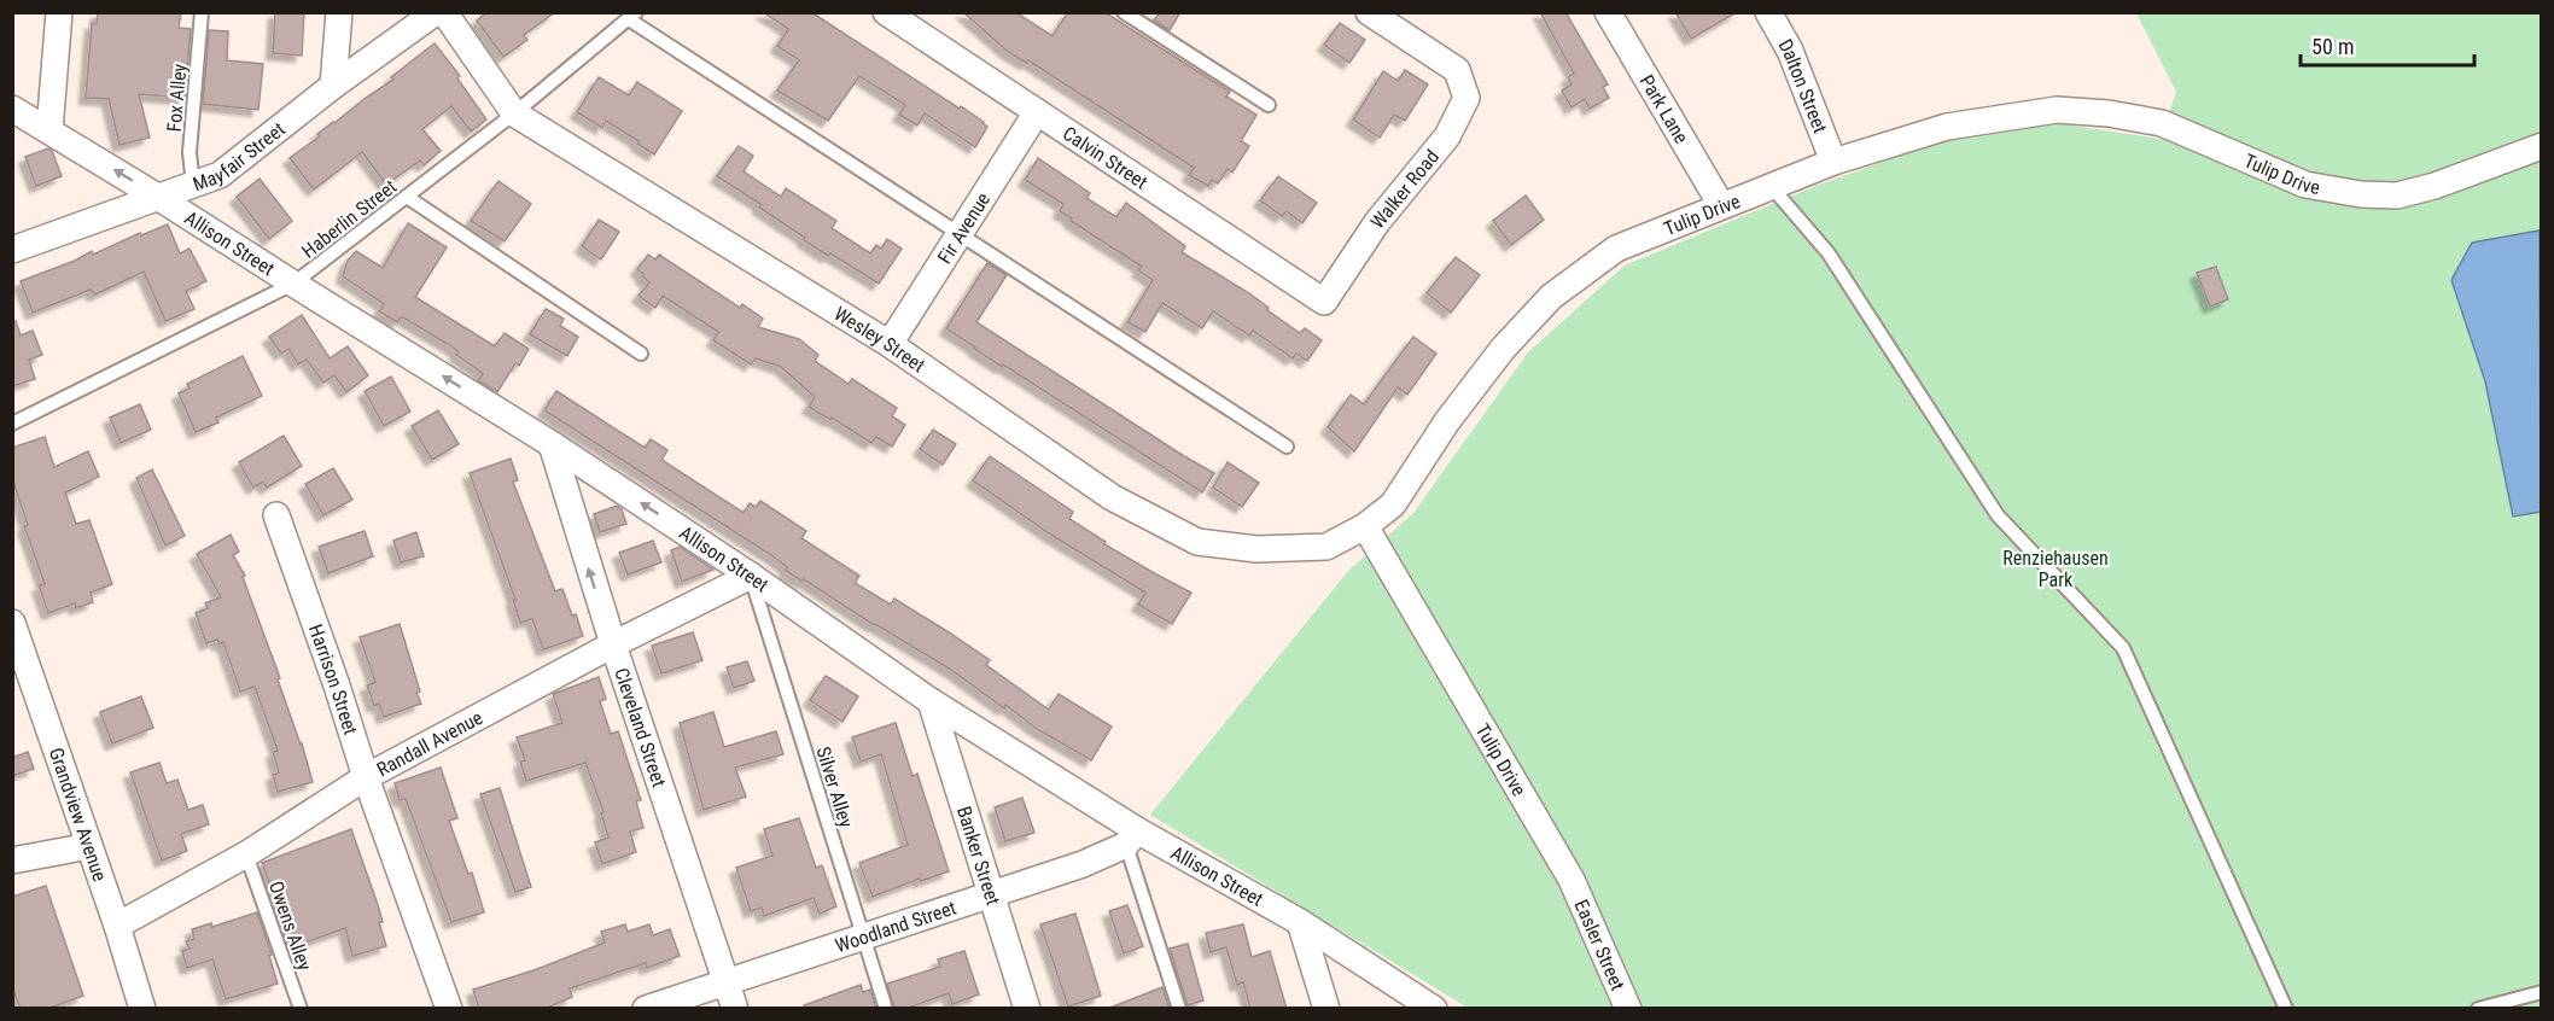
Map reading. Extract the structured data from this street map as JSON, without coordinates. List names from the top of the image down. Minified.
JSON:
{"streets":{"street":["Dalton Street","Park Lane","Mayfair Street","Calvin Street","Tulip Drive","Walker Road","Fir Avenue","Allison Street","Wesley Street","Harrison Street","Cleveland Street","Randall Avenue","Grandview Avenue","Banker Street","Woodland Street","Easler Street"],"lane":["Fox Alley","Haberlin Street","Silver Alley","Owens Alley"]},"crossings":[["Dalton Street","Tulip Drive"],["Fox Alley","Mayfair Street"],["Park Lane","Tulip Drive"],["Mayfair Street","Allison Street"],["Calvin Street","Walker Road"],["Calvin Street","Fir Avenue"],["Tulip Drive","Wesley Street"],["Tulip Drive","Easler Street"],["Haberlin Street","Allison Street"],["Haberlin Street","Wesley Street"],["Fir Avenue","Wesley Street"],["Allison Street","Cleveland Street"],["Allison Street","Randall Avenue"],["Allison Street","Silver Alley"],["Allison Street","Banker Street"],["Allison Street","Woodland Street"],["Harrison Street","Randall Avenue"],["Cleveland Street","Randall Avenue"],["Cleveland Street","Woodland Street"],["Randall Avenue","Silver Alley"],["Randall Avenue","Grandview Avenue"],["Randall Avenue","Owens Alley"],["Silver Alley","Woodland Street"],["Banker Street","Woodland Street"]],"one_way":["Allison Street","Cleveland Street"],"parks":["Renziehausen Park"],"scale_bar":"50 m"}
